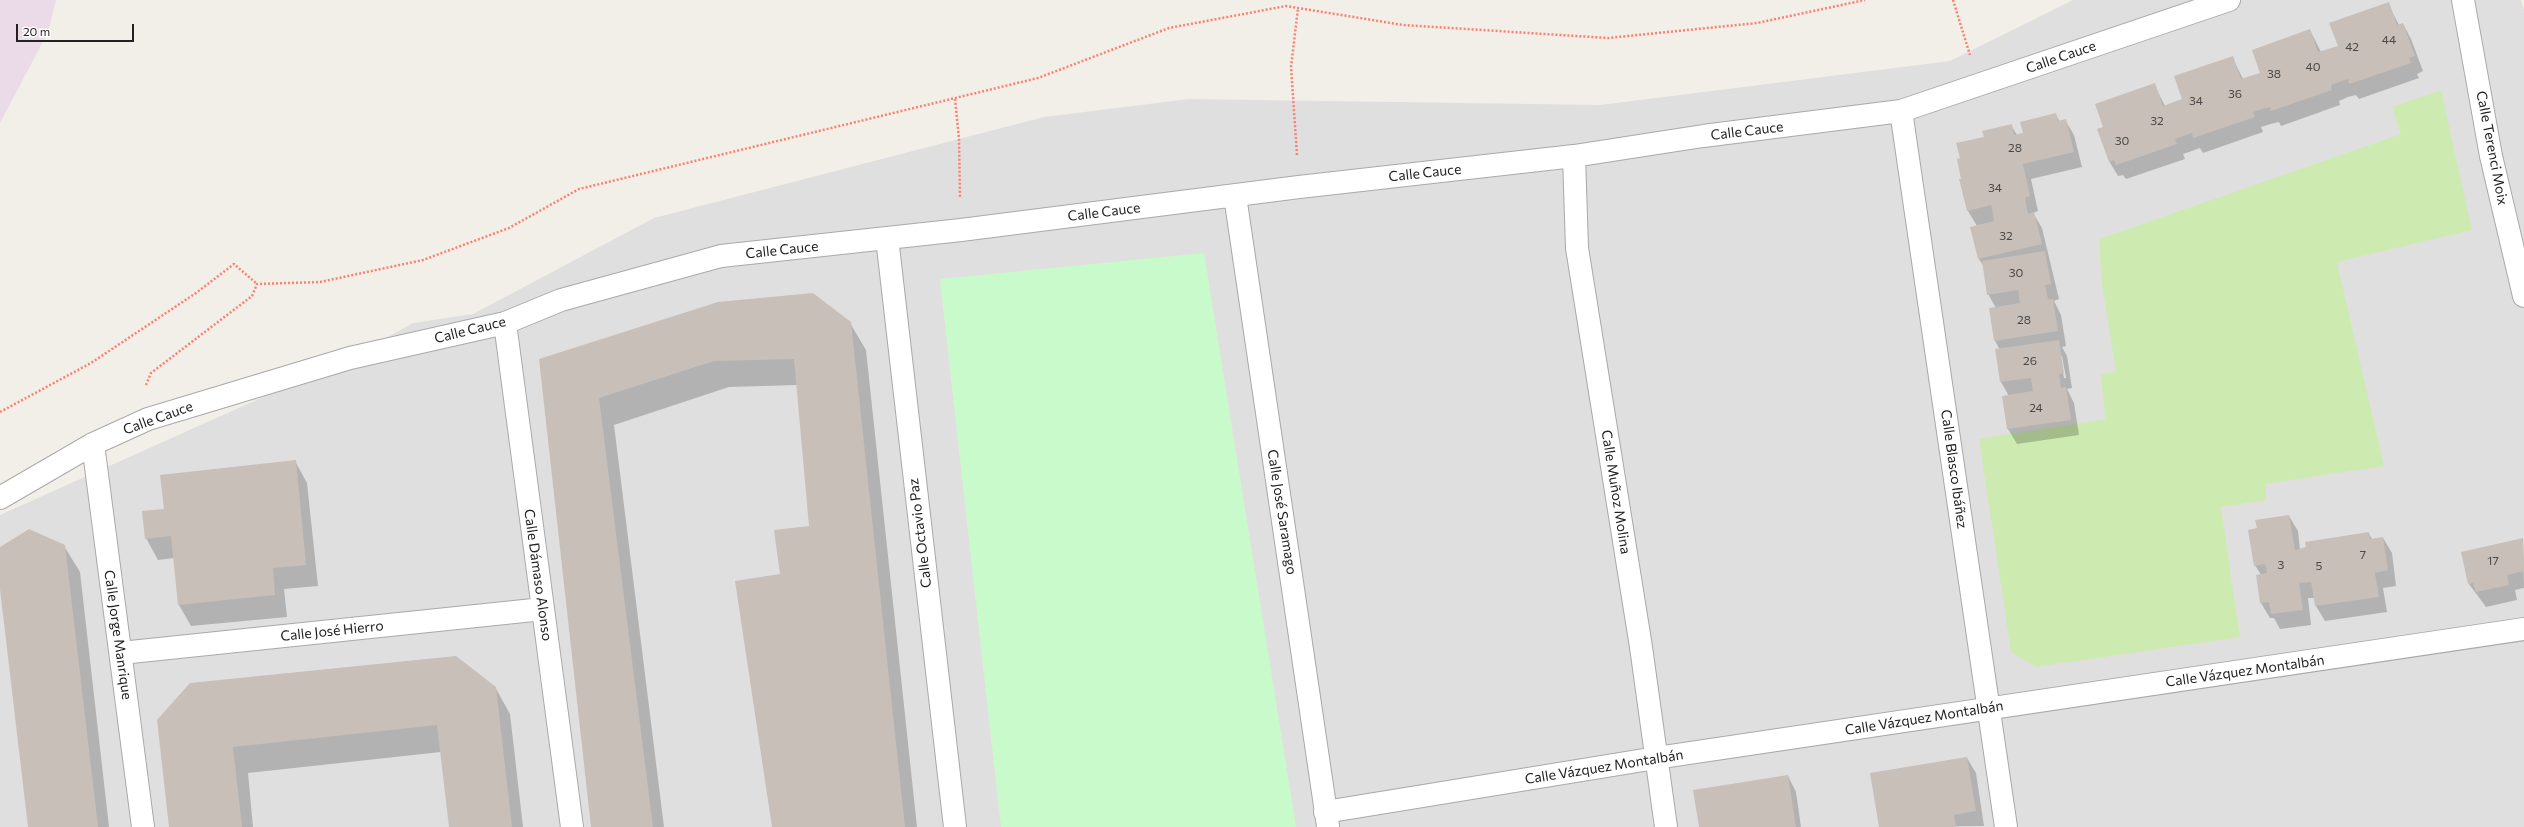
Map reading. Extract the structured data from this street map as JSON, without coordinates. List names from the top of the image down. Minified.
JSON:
{"streets":{"street":["Calle Cauce","Calle Terenci Moix","Calle Blasco Ibáñez","Calle Muñoz Molina","Calle José Saramago","Calle Octavio Paz","Calle Dámaso Alonso","Calle José Hierro","Calle Jorge Manrique","Calle Vázquez Montalbán"]},"crossings":[["Calle Cauce","Calle Blasco Ibáñez"],["Calle Cauce","Calle Muñoz Molina"],["Calle Cauce","Calle José Saramago"],["Calle Cauce","Calle Octavio Paz"],["Calle Cauce","Calle Dámaso Alonso"],["Calle Cauce","Calle Jorge Manrique"],["Calle Blasco Ibáñez","Calle Vázquez Montalbán"],["Calle Muñoz Molina","Calle Vázquez Montalbán"],["Calle José Saramago","Calle Vázquez Montalbán"],["Calle Dámaso Alonso","Calle José Hierro"],["Calle José Hierro","Calle Jorge Manrique"]],"house_numbers":["44","42","40","38","36","34","32","30","28","34","32","30","28","26","24","7","17","3","5"],"scale_bar":"20 m"}
